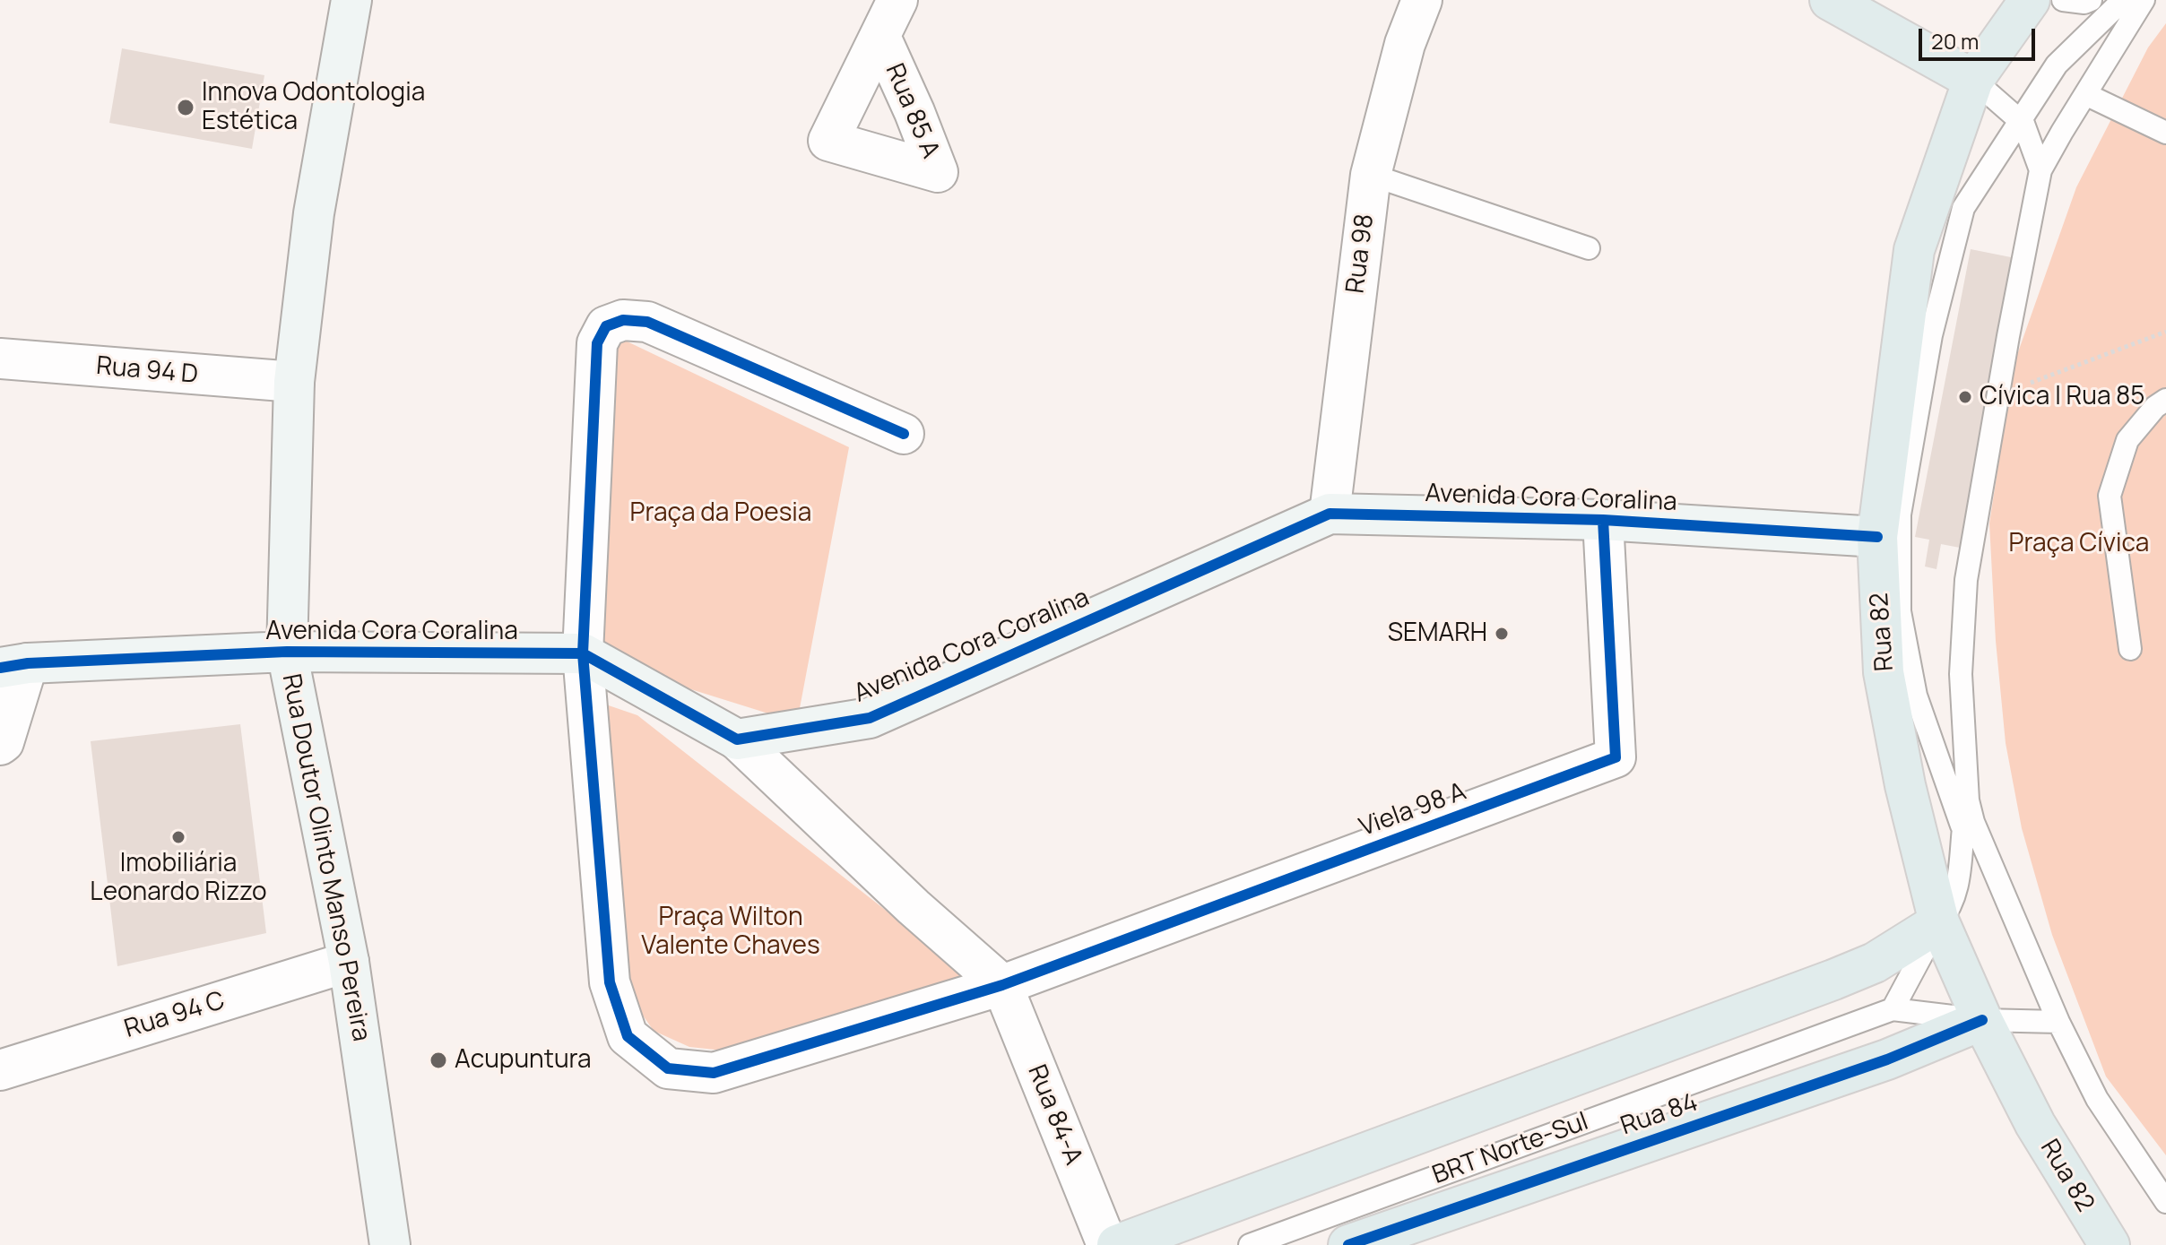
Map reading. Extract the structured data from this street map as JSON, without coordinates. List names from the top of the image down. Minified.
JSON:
{"streets":{"main road":["Rua 82","Rua 84"],"street":["Rua 85 A","Rua 98","Rua 94 D","Avenida Cora Coralina","Viela 98 A","Rua Doutor Olinto Manso Pereira","Rua 94 C","Rua 84-A"],"lane":["BRT Norte-Sul"]},"crossings":[["Rua 98","Avenida Cora Coralina"],["Rua 94 D","Rua Doutor Olinto Manso Pereira"],["Avenida Cora Coralina","Rua 82"],["Avenida Cora Coralina","Viela 98 A"],["Avenida Cora Coralina","Rua Doutor Olinto Manso Pereira"],["Rua 82","Rua 84"],["Viela 98 A","Rua 84-A"],["Rua Doutor Olinto Manso Pereira","Rua 94 C"]],"parks":["Praça da Poesia","Praça Cívica","Praça Wilton Valente Chaves"],"places":["Innova Odontologia Estética","Cívica | Rua 85","SEMARH","Imobiliária Leonardo Rizzo","Acupuntura"],"scale_bar":"20 m"}
